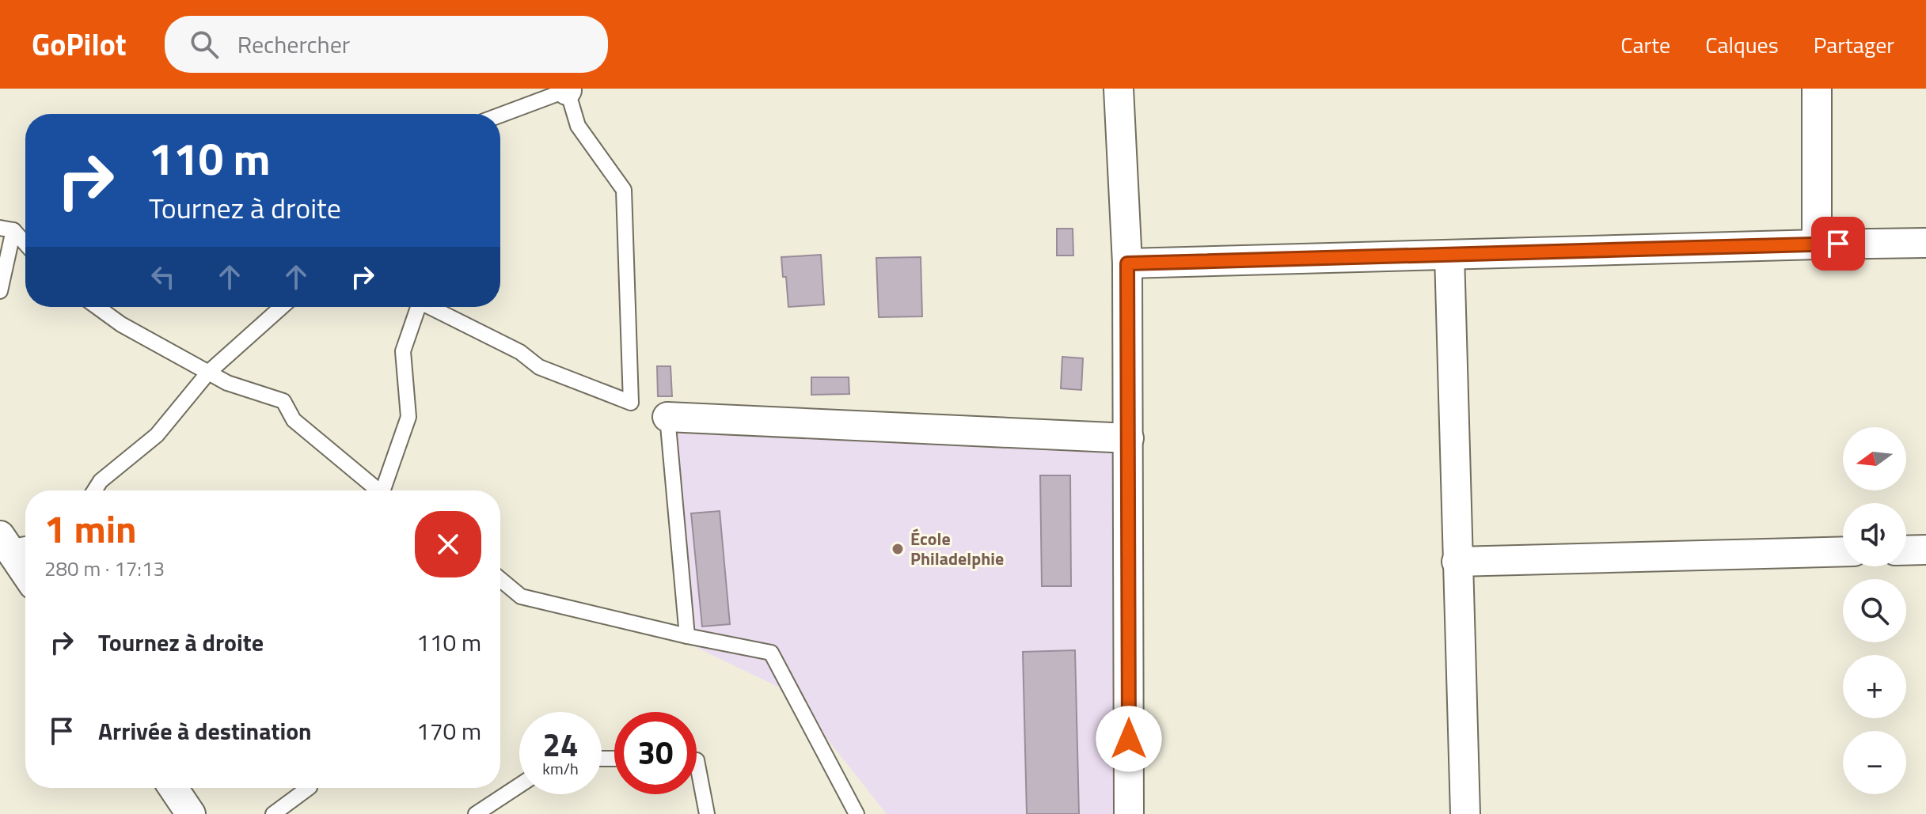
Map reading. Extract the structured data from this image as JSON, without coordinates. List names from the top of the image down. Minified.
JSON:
{"places":["École Philadelphie"],"north":"left","page":{"header":"GoPilot","search":"Rechercher","nav":["Carte","Calques","Partager"],"turn":["110 m","Tournez à droite"],"map_buttons":["+","−"],"heading":["1 min","280 m · 17:13"],"list":[{"name":"Tournez à droite","value":"110 m"},{"name":"Arrivée à destination","value":"170 m"}],"speed":"24 km/h","limit":"30"}}
